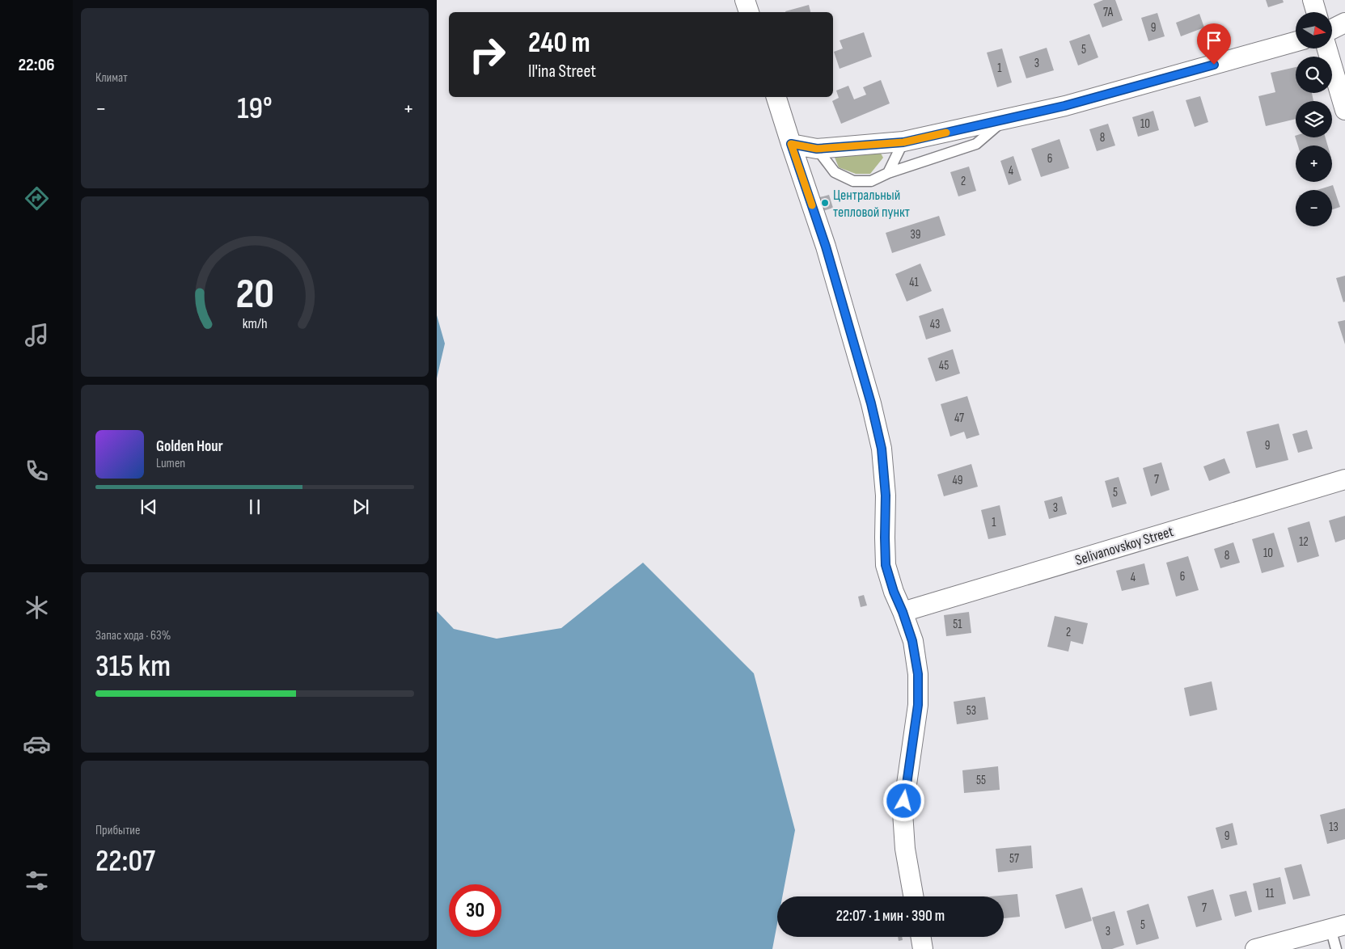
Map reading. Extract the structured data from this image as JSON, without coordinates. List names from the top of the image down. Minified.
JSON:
{"streets":{"street":["Selivanovskoy Street"]},"places":["Центральный тепловой пункт"],"house_numbers":["7А","9","5","3","1","10","8","6","4","2","39","41","43","45","47","9","7","49","5","3","1","12","10","8","6","4","51","2","53","55","13","9","57","11","7","5","3"],"north":"right","page":{"tabs":"22:06","tile":["Климат",["Запас хода · 63%","315 km"],["Прибытие","22:07"]],"map_buttons":["+","−"],"turn":["240 m","Il'ina Street"],"heat":["−","19°","+"],"song":["Golden Hour","Lumen"],"limit":"30","trip":"22:07 · 1 мин · 390 m","gauge":["20","km/h"]}}
